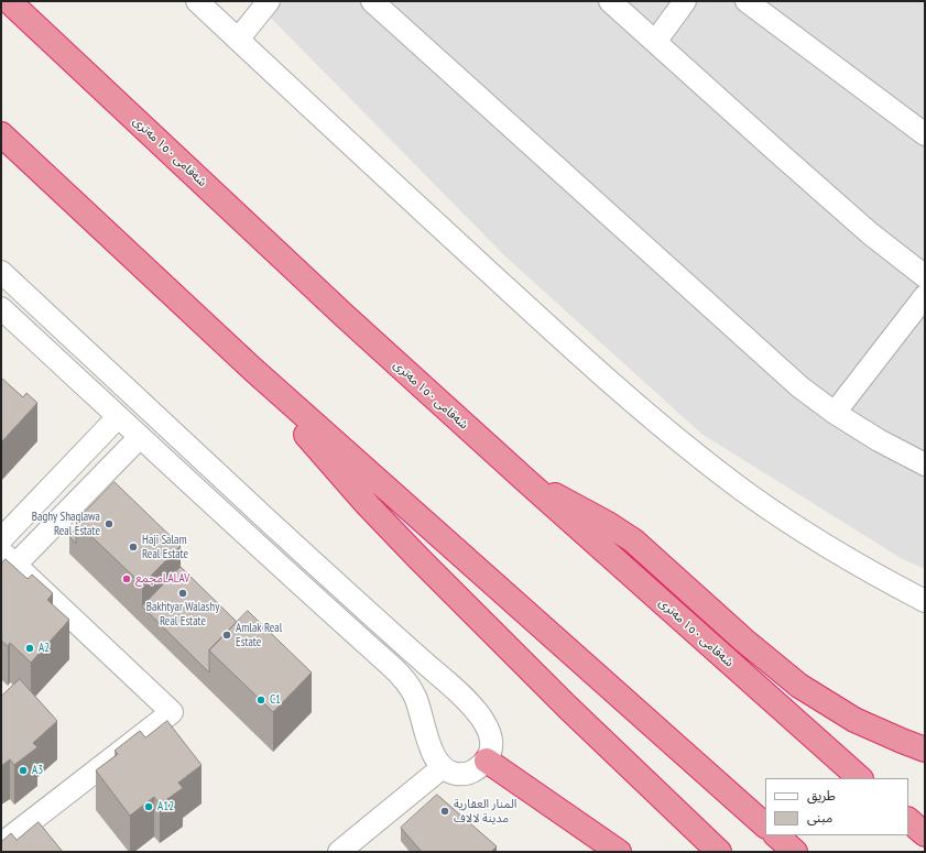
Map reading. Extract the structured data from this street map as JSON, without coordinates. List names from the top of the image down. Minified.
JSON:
{"streets":{"highway":["شەقامی ١٥٠ مەتری"]},"places":["Baghy Shaqlawa Real Estate","Haji Salam Real Estate","مجمعLALAV","Bakhtyar Walashy Real Estate","Amlak Real Estate","A2","C1","A3","A12","المنار العقارية مدينة لالاف"],"legend":["طريق","مبنى"]}
